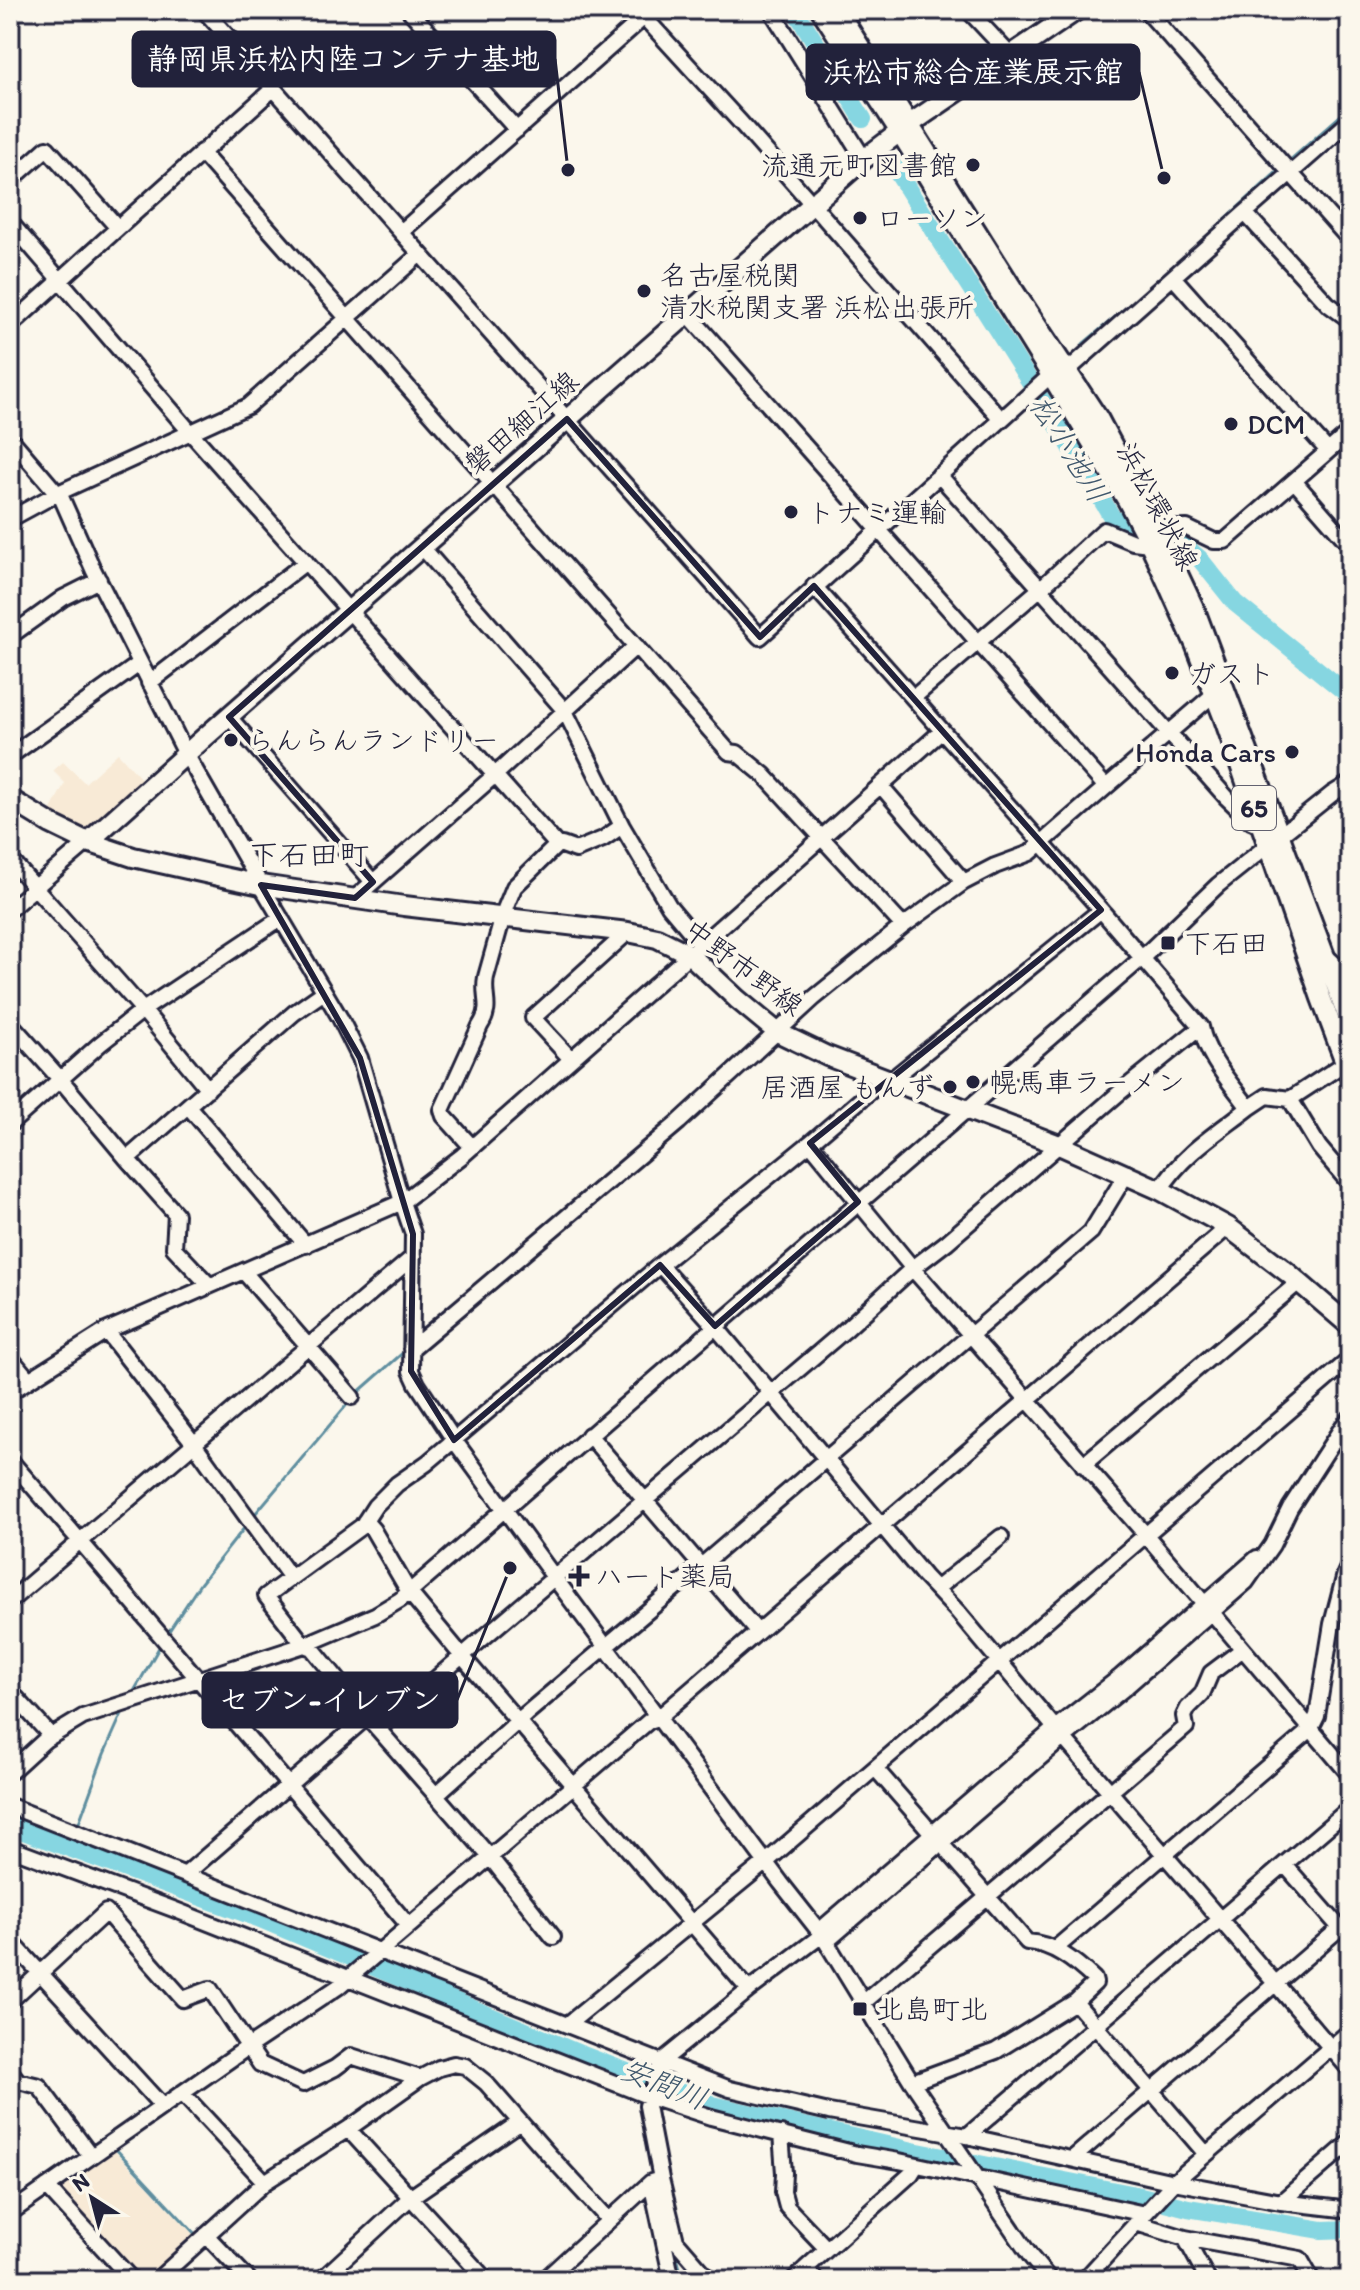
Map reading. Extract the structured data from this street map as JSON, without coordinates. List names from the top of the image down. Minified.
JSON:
{"streets":{"main road":["磐田細江線","浜松環状線","65","中野市野線"]},"crossings":[["磐田細江線","浜松環状線"],["磐田細江線","中野市野線"]],"districts":["下石田町"],"water":["松小池川","安間川"],"places":{"other":["流通元町図書館","静岡県浜松内陸コンテナ基地","浜松市総合産業展示館","ローソン","名古屋税関 清水税関支署 浜松出張所","DCM","トナミ運輸","ガスト","らんらんランドリー","Honda Cars","幌馬車ラーメン","居酒屋 もんず","セブン-イレブン"],"transit":["下石田","北島町北"],"health":["ハート薬局"]},"north":"top left"}
